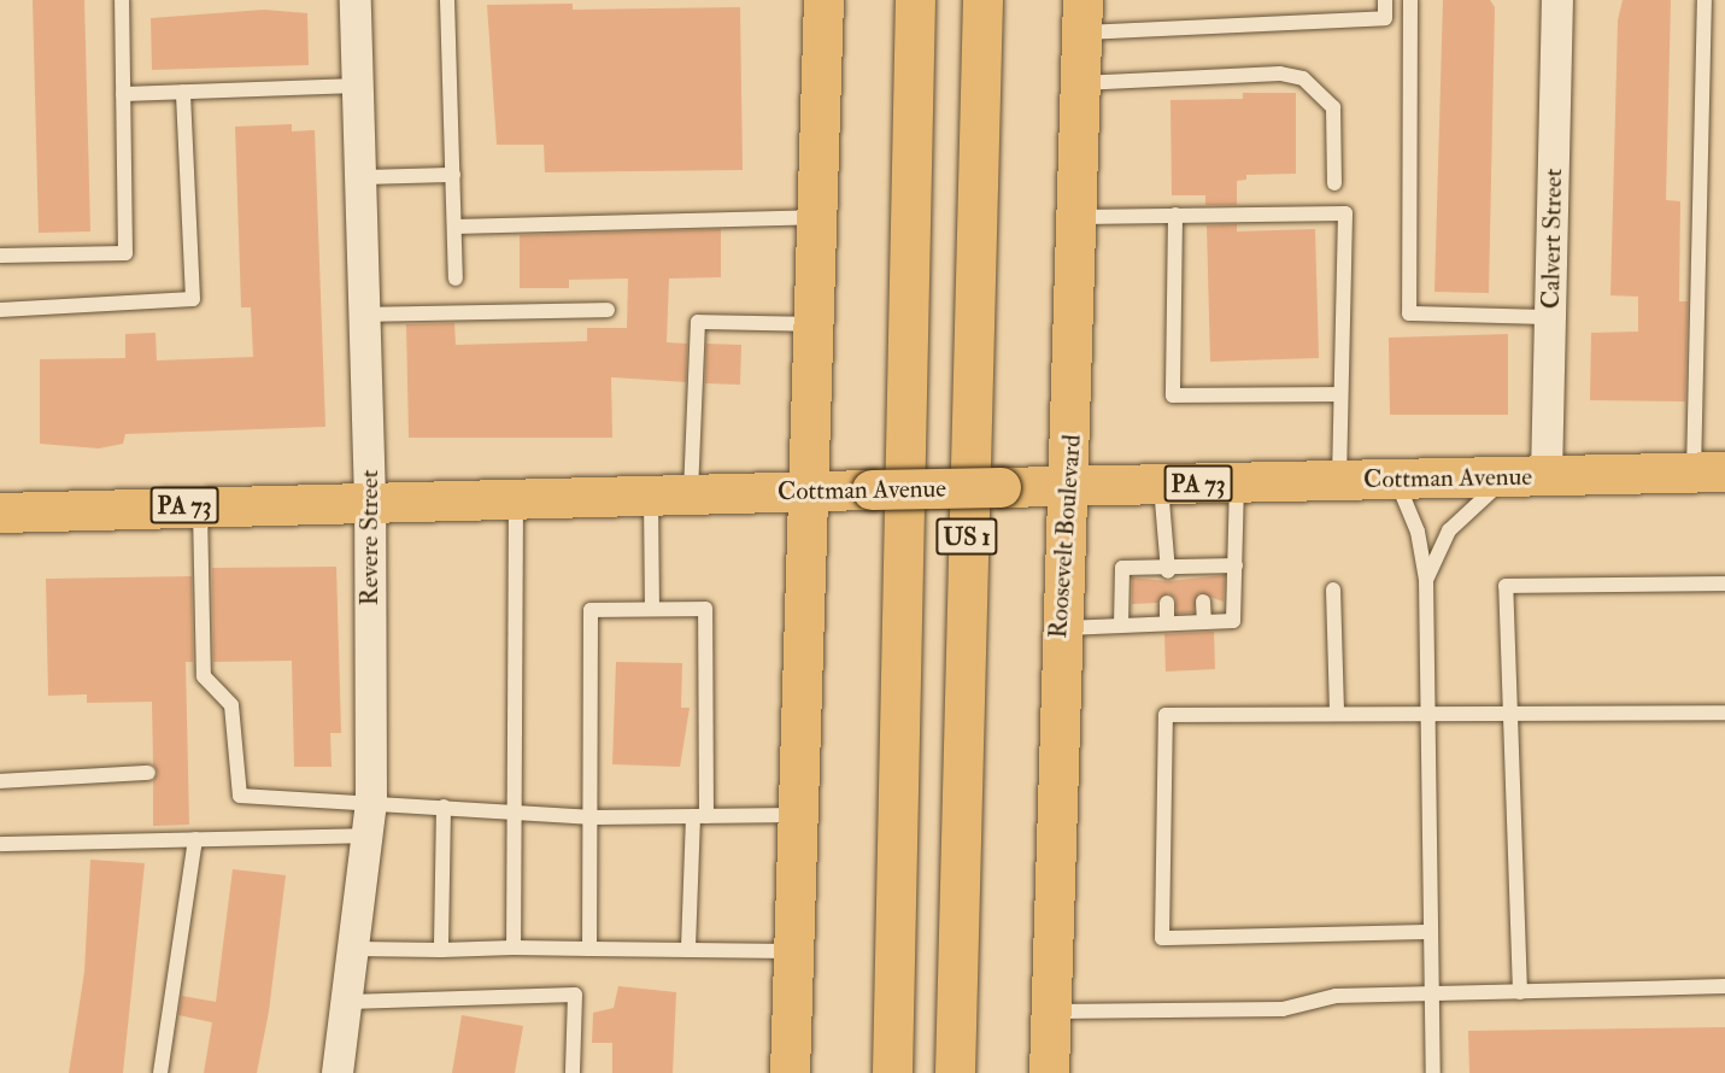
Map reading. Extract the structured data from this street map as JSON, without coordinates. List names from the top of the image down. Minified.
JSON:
{"streets":{"main road":["Cottman Avenue","PA 73","US 1","Roosevelt Boulevard"],"street":["Calvert Street","Revere Street"]},"crossings":[["Calvert Street","Cottman Avenue"],["Cottman Avenue","Roosevelt Boulevard"],["Cottman Avenue","Revere Street"]]}
